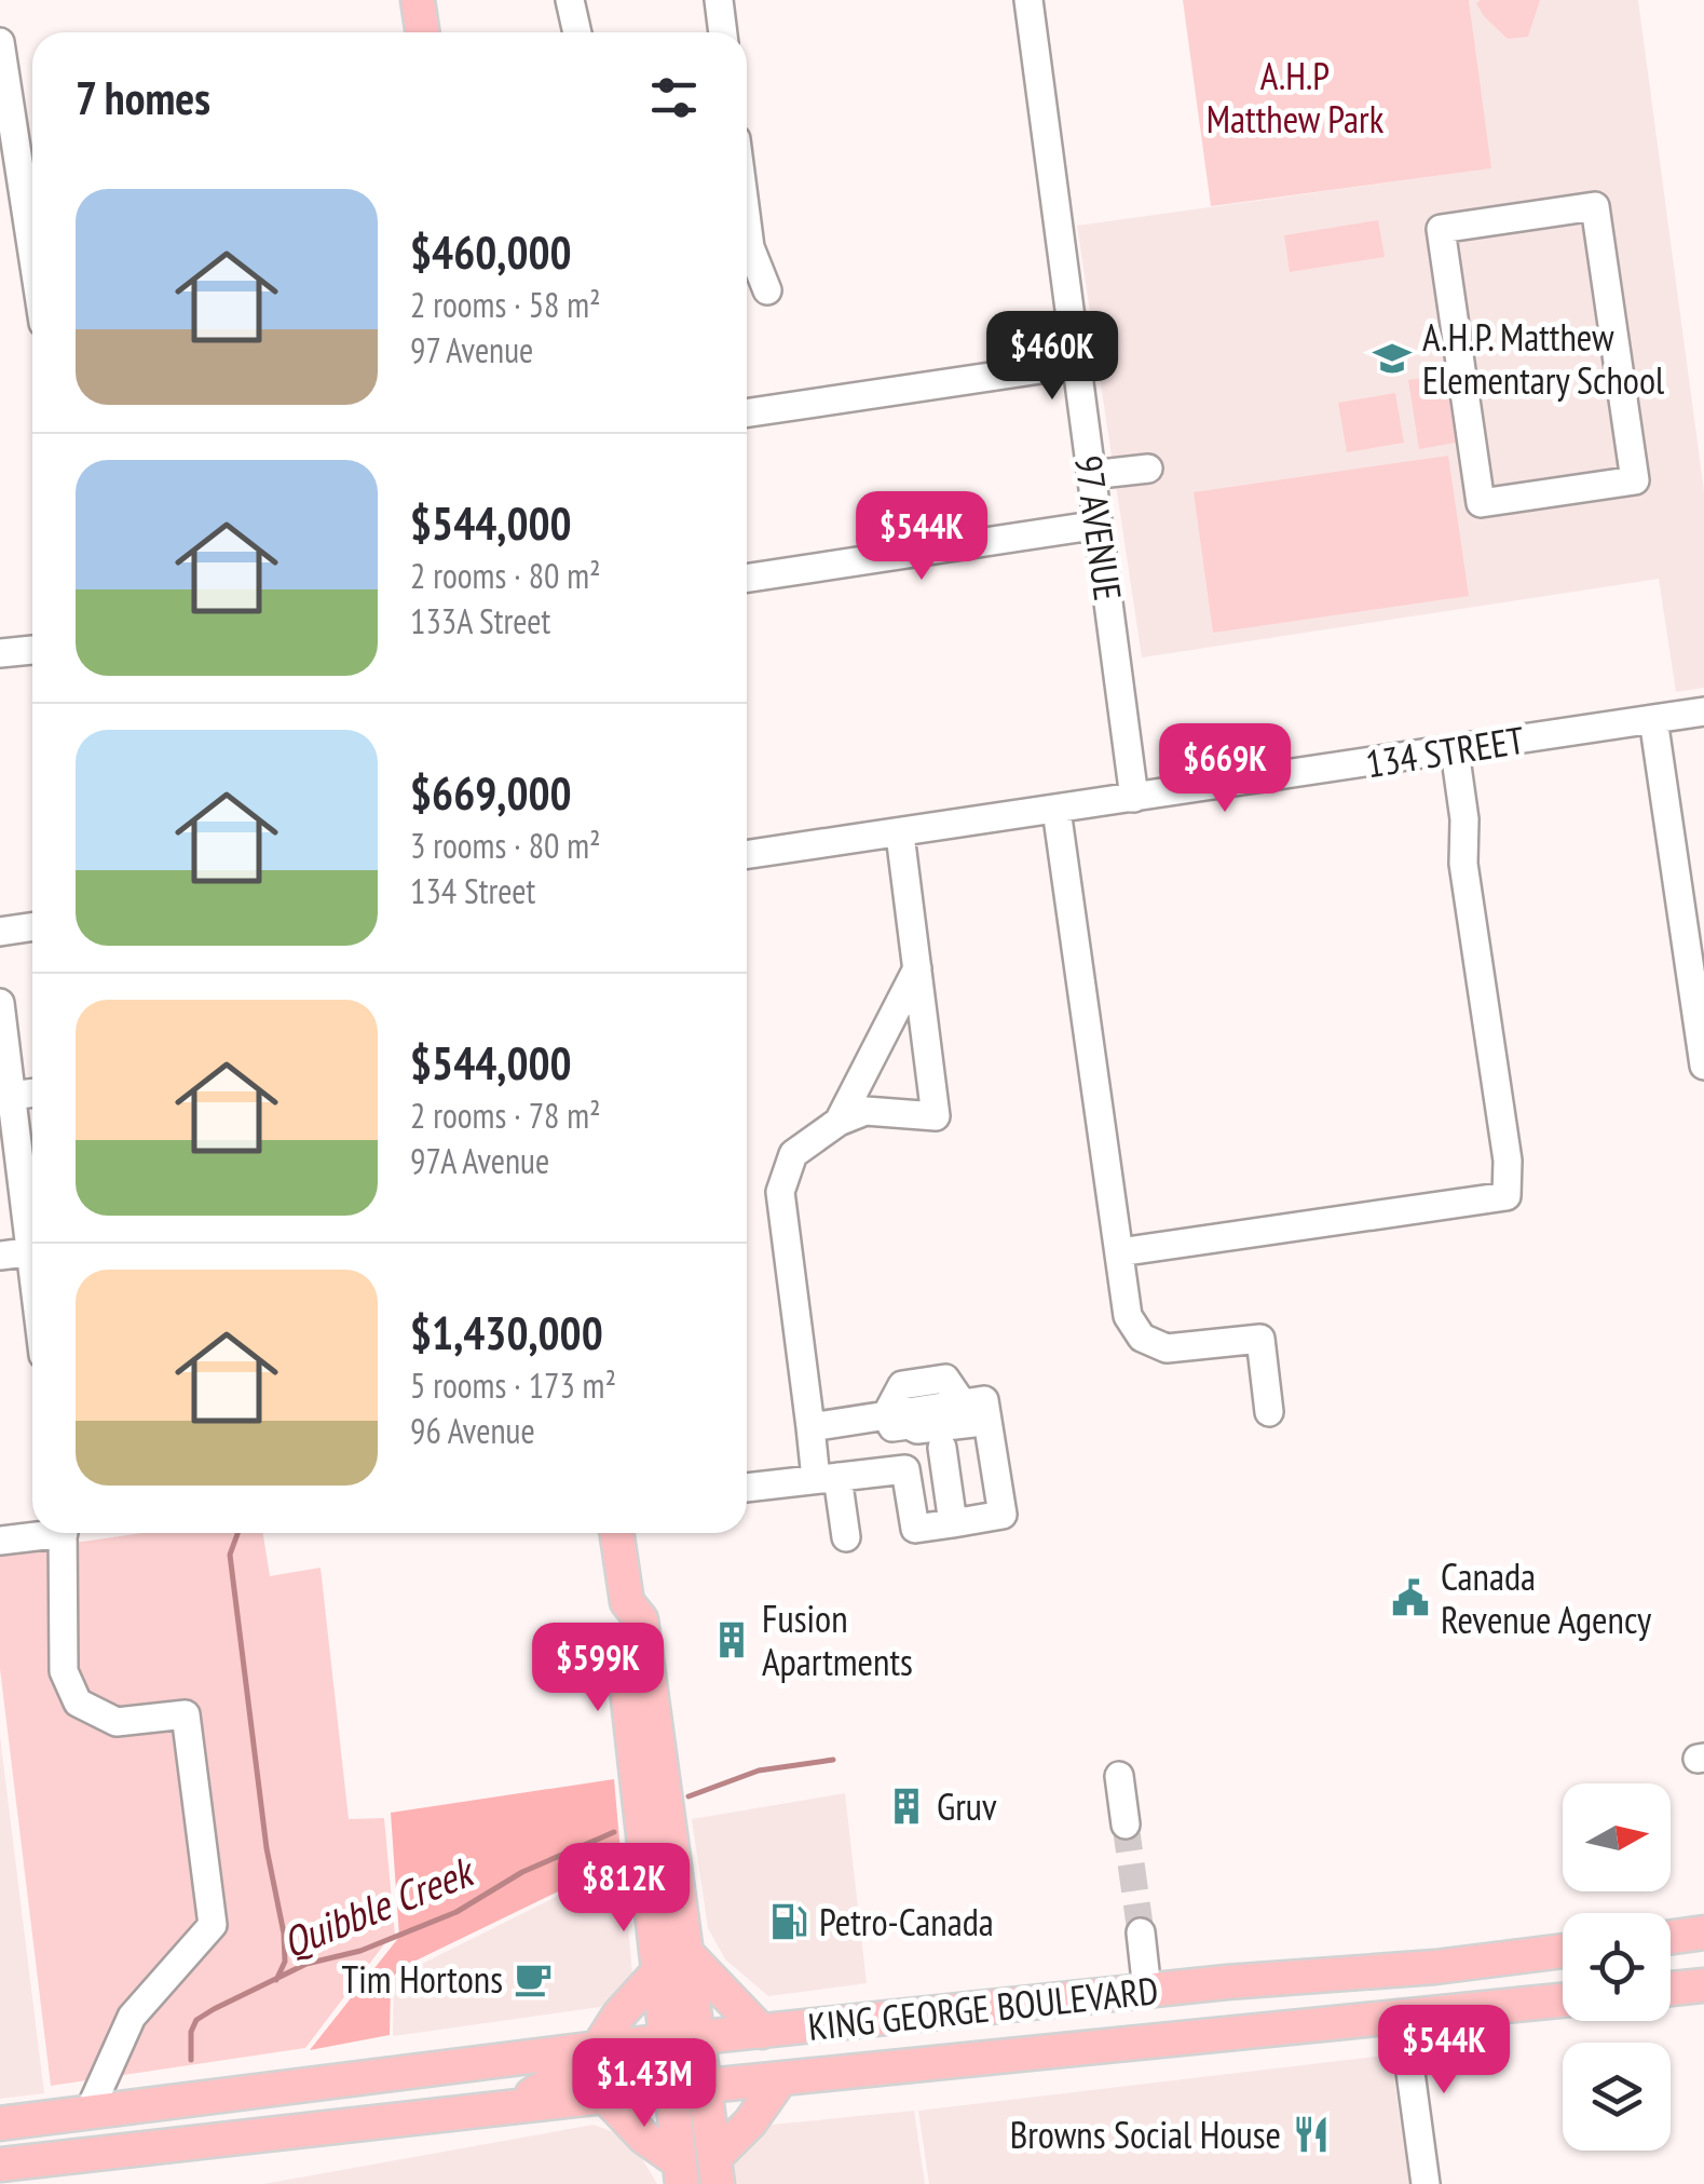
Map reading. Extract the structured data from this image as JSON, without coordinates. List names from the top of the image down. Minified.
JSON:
{"streets":{"main road":["KING GEORGE BOULEVARD"],"street":["97 AVENUE","134 STREET"]},"crossings":[["97 AVENUE","134 STREET"]],"water":["Quibble Creek"],"parks":["A.H.P Matthew Park"],"places":{"school or university":["A.H.P. Matthew Elementary School"],"public building":["Canada Revenue Agency"],"building":["Fusion Apartments","Gruv"],"fuel station":["Petro-Canada"],"cafe":["Tim Hortons"],"restaurant":["Browns Social House"]},"north":"right","page":{"heading":"7 homes","list":[{"name":"$460,000","note":"2 rooms · 58 m² · 97 Avenue"},{"name":"$544,000","note":"2 rooms · 80 m² · 133A Street"},{"name":"$669,000","note":"3 rooms · 80 m² · 134 Street"},{"name":"$544,000","note":"2 rooms · 78 m² · 97A Avenue"},{"name":"$1,430,000","note":"5 rooms · 173 m² · 96 Avenue"}],"price":["$460K","$544K","$669K","$599K","$812K","$544K","$1.43M"]}}
